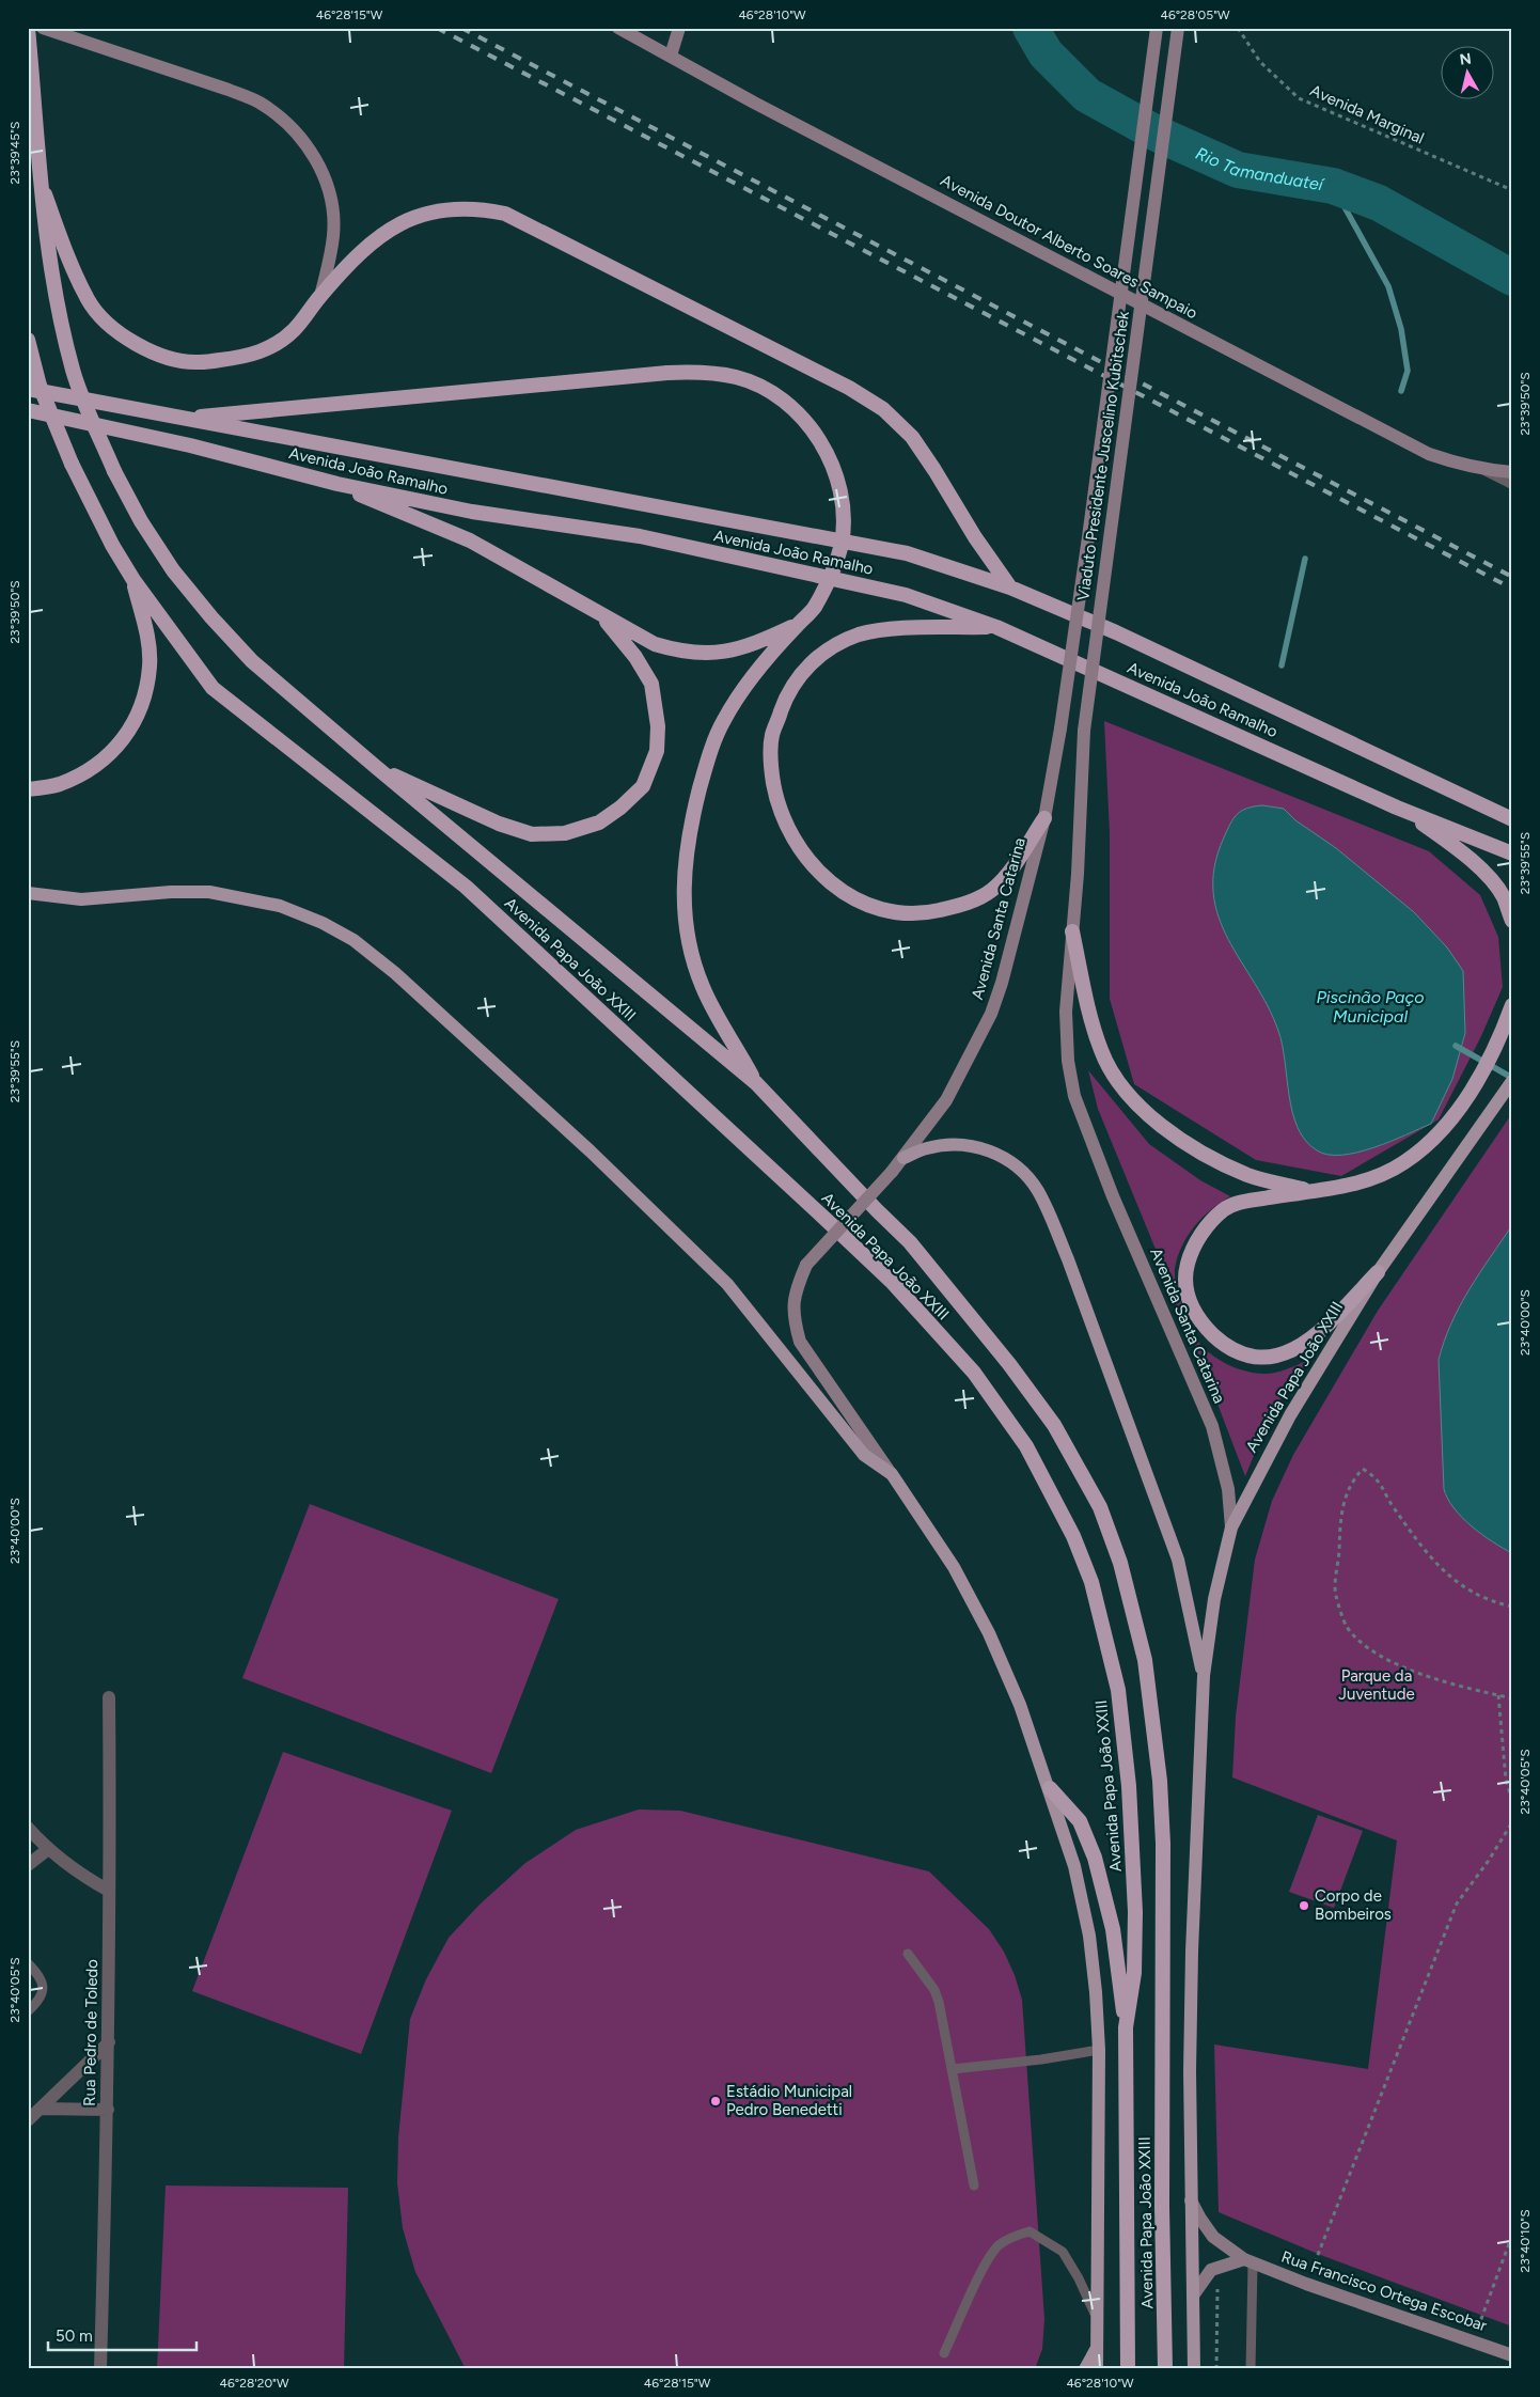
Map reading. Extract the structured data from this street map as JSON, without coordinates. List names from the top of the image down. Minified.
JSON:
{"streets":{"highway":["Avenida João Ramalho","Avenida Papa João XXIII"],"main road":["Avenida Doutor Alberto Soares Sampaio","Viaduto Presidente Juscelino Kubitschek","Avenida Santa Catarina","Rua Francisco Ortega Escobar"],"street":["Rua Pedro de Toledo"],"path":["Avenida Marginal"]},"crossings":[["Viaduto Presidente Juscelino Kubitschek","Avenida Santa Catarina"],["Avenida João Ramalho","Avenida Papa João XXIII"],["Avenida Santa Catarina","Avenida Papa João XXIII"],["Avenida Papa João XXIII","Rua Francisco Ortega Escobar"]],"water":["Rio Tamanduateí","Piscinão Paço Municipal"],"parks":["Parque da Juventude"],"places":["Corpo de Bombeiros","Estádio Municipal Pedro Benedetti"],"scale_bar":"50 m","north":"top","coordinates":["46°28'15\"W","46°28'10\"W","46°28'05\"W","23°39'45\"S","23°39'50\"S","23°39'55\"S","23°40'00\"S","23°40'05\"S","23°40'10\"S","46°28'20\"W"]}
